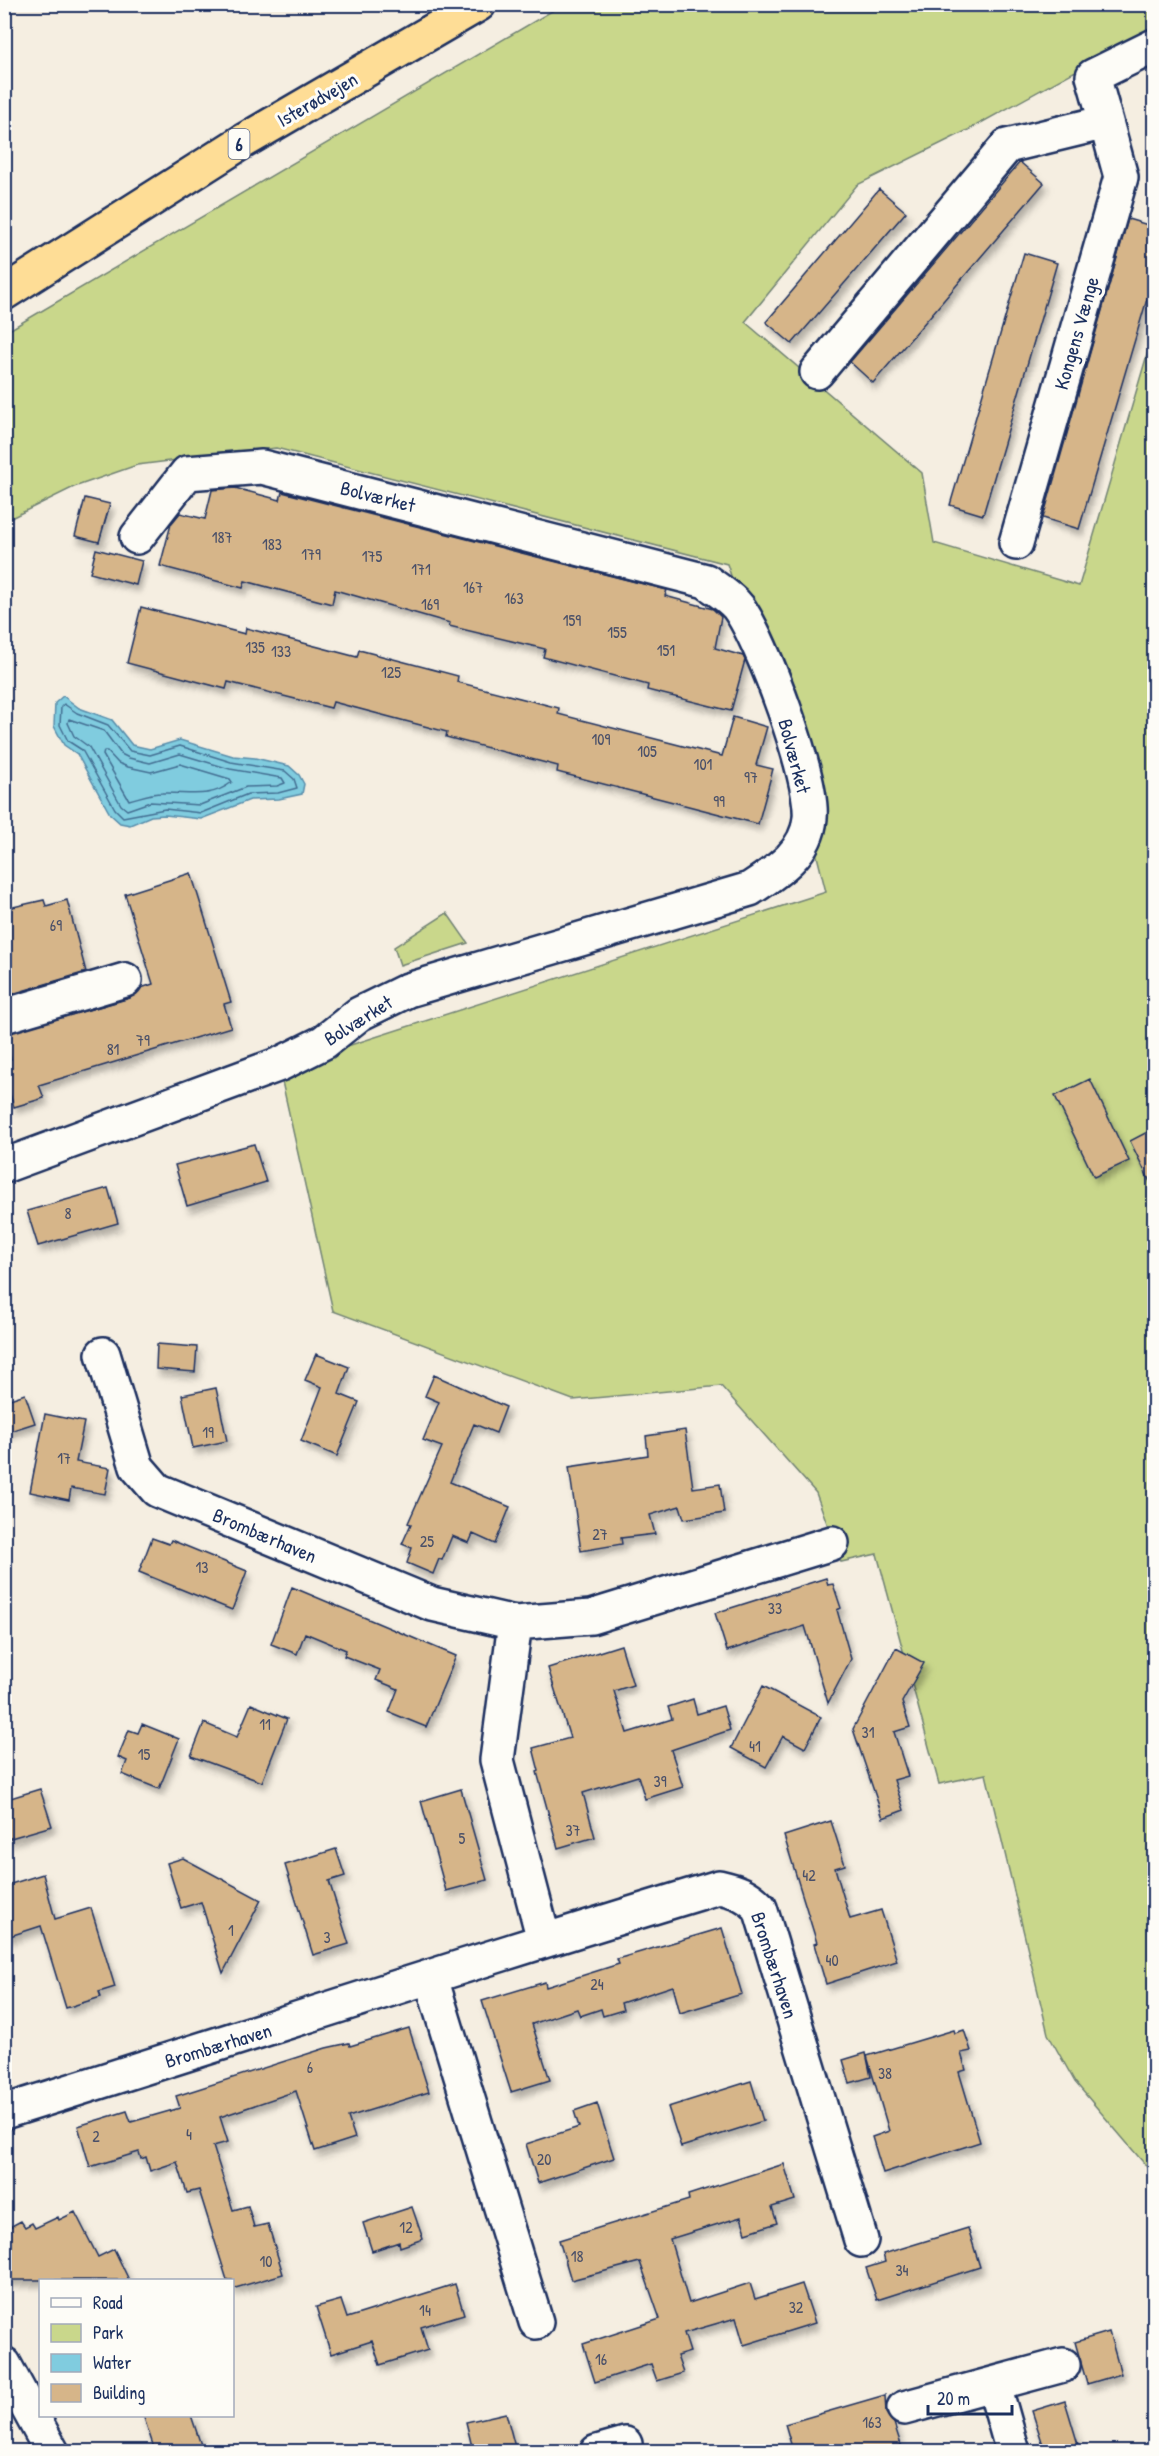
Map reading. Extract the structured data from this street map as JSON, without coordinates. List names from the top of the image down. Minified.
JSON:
{"streets":{"highway":["Isterødvejen","6"],"street":["Kongens Vænge","Bolværket","Brombærhaven"]},"house_numbers":["187","183","179","175","171","167","163","169","159","155","135","151","133","125","109","105","101","97","99","69","79","81","8","19","17","27","25","13","33","11","31","41","15","39","37","5","42","1","3","40","24","6","38","4","2","20","12","18","10","34","32","14","16","163"],"legend":["Road","Park","Water","Building"],"scale_bar":"20 m"}
